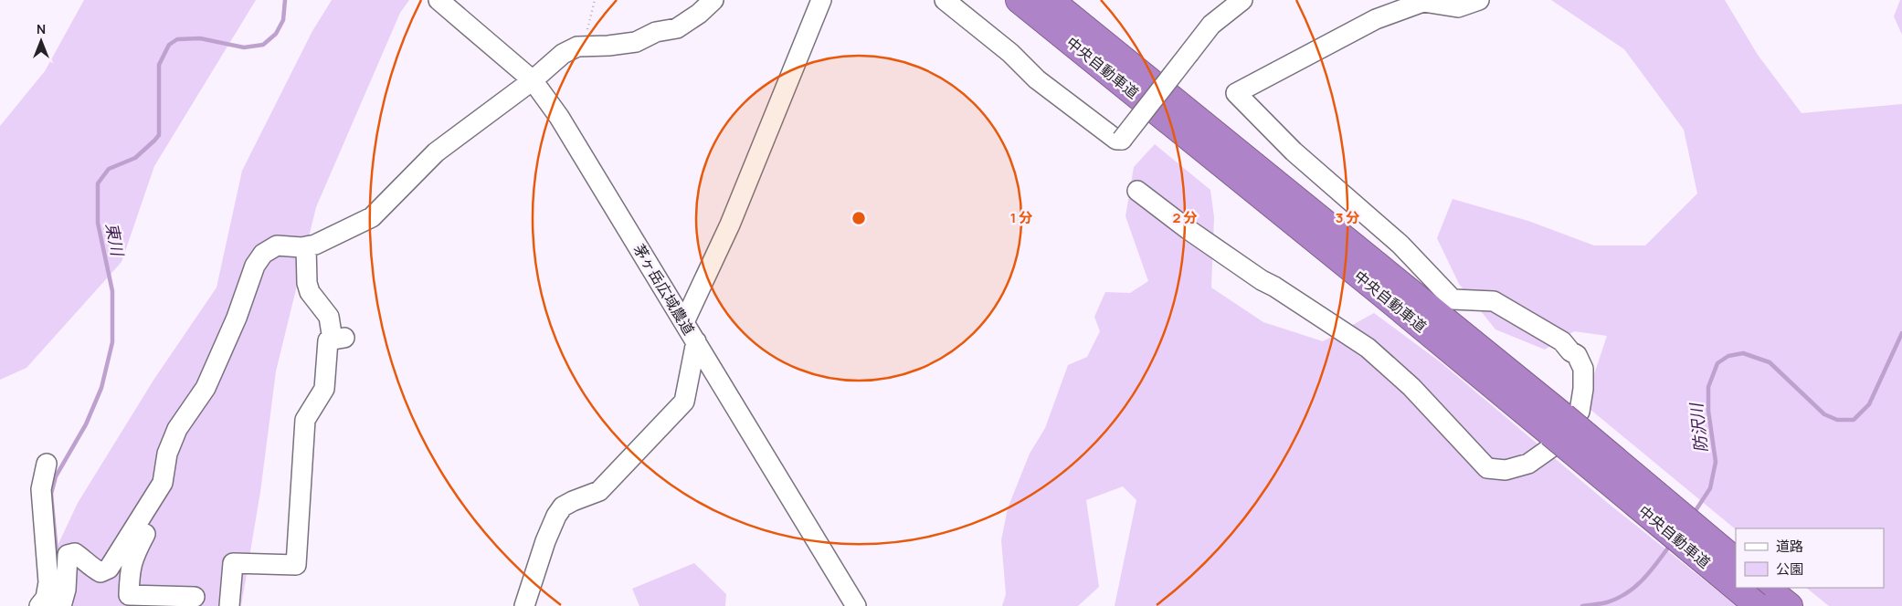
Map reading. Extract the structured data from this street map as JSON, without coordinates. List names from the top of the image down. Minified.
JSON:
{"streets":{"highway":["中央自動車道"],"street":["茅ヶ岳広域農道"]},"water":["東川","防沢川"],"legend":["道路","公園"],"north":"top","rings":["1 分","2 分","3 分"]}
